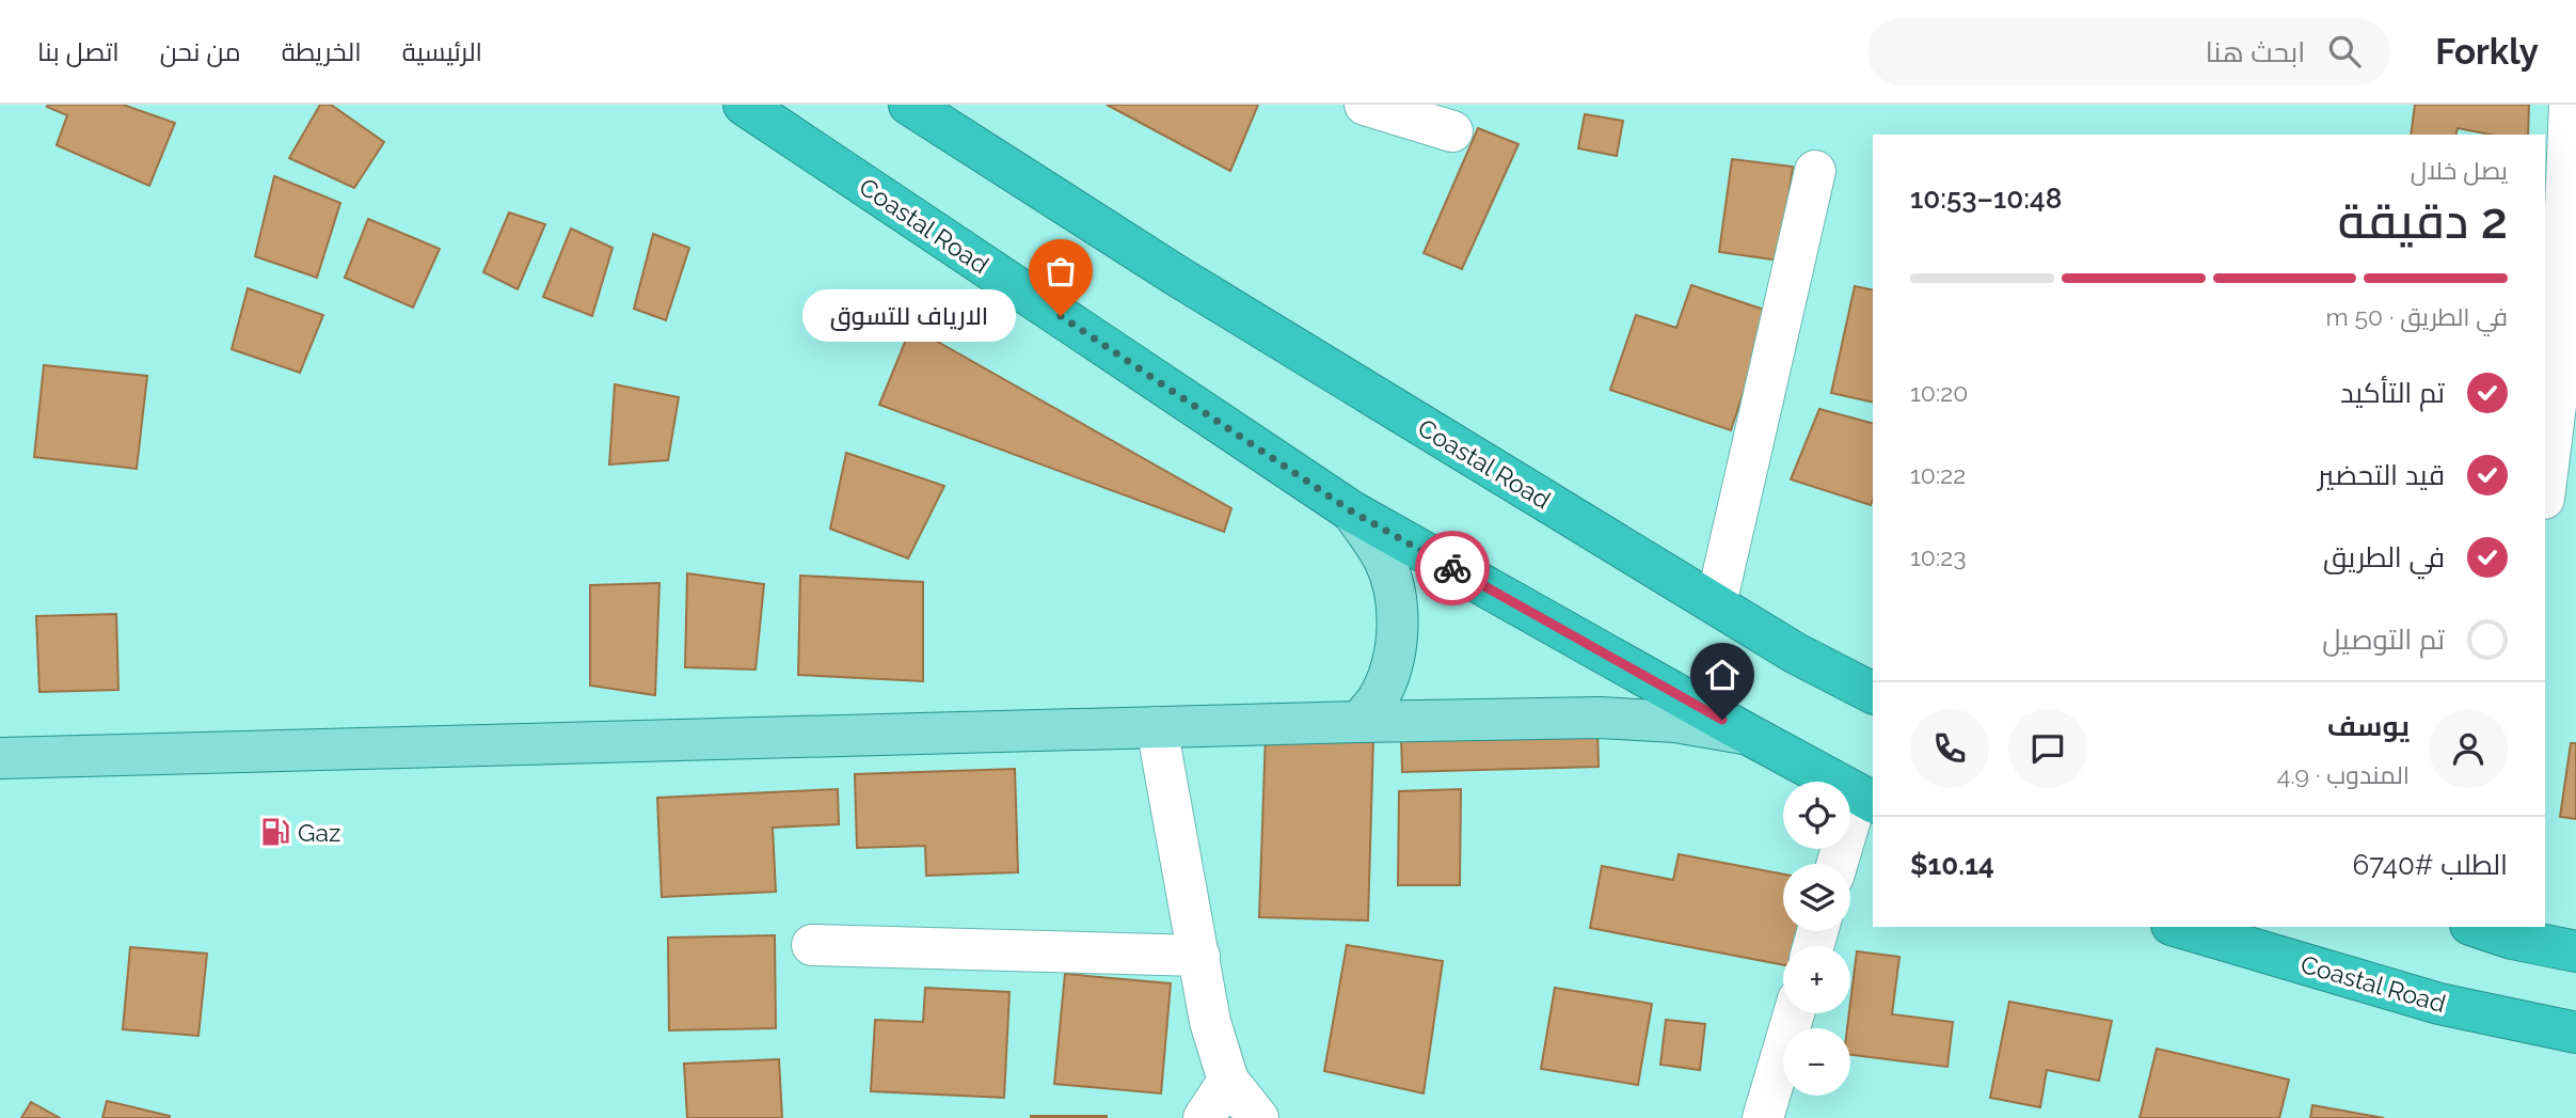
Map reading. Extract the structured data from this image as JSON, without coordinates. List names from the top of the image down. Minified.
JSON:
{"streets":{"highway":["Coastal Road"]},"places":{"other":["الارياف للتسوق"],"fuel station":["Gaz"]},"page":{"header":"Forkly","search":"ابحث هنا","nav":["الرئيسية","الخريطة","من نحن","اتصل بنا"],"heading":["2 دقيقة","يصل خلال","10:48–10:53"],"panel":["يوسف","المندوب · 4.9","الطلب #6740","$10.14"],"bar":"في الطريق · 50 m","bubble":"الارياف للتسوق","list":[["تم التأكيد","10:20"],["قيد التحضير","10:22"],["في الطريق","10:23"],"تم التوصيل"],"map_buttons":["+","−"]}}
